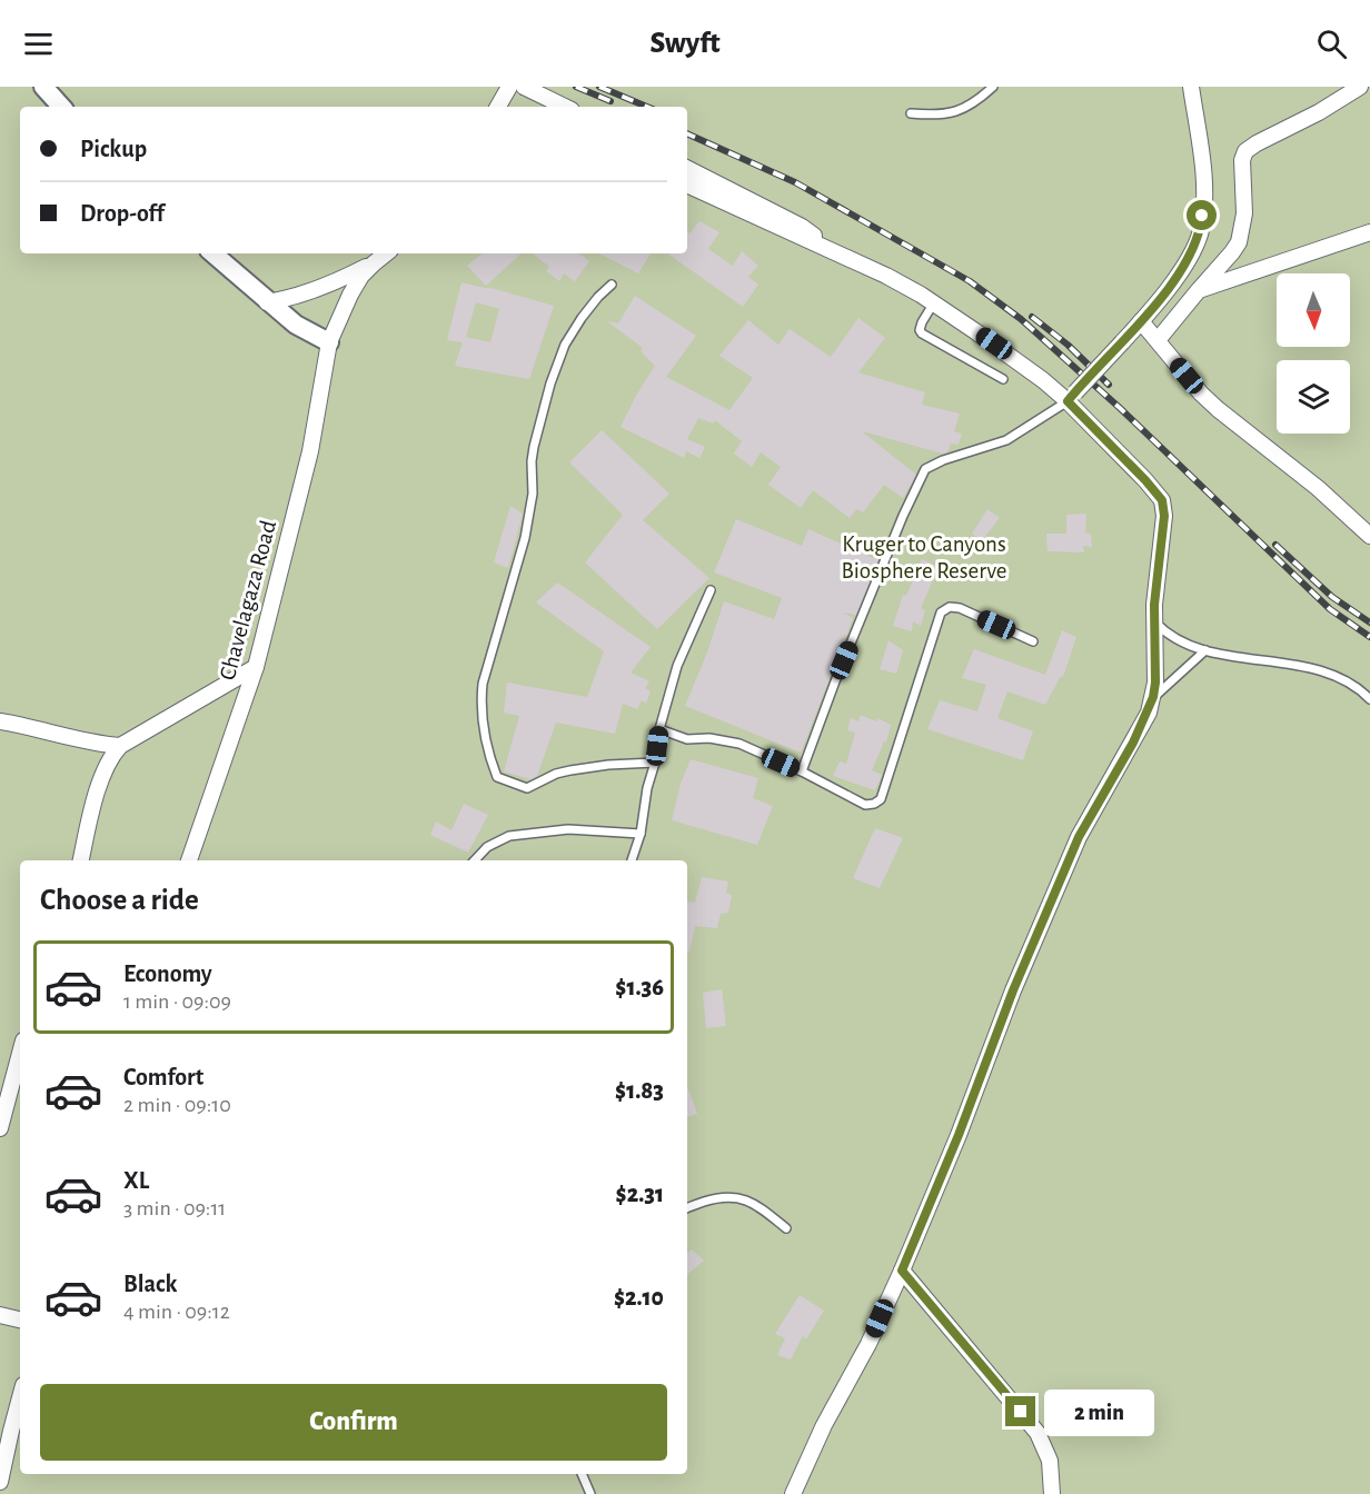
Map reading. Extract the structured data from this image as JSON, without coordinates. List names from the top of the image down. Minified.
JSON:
{"streets":{"street":["Chavelagaza Road"]},"parks":["Kruger to Canyons Biosphere Reserve"],"north":"bottom","page":{"header":"Swyft","banner":["Pickup","Drop-off"],"heading":"Choose a ride","list":[{"name":"Economy","note":"1 min · 09:09","value":"$1.36"},{"name":"Comfort","note":"2 min · 09:10","value":"$1.83"},{"name":"XL","note":"3 min · 09:11","value":"$2.31"},{"name":"Black","note":"4 min · 09:12","value":"$2.10"}],"buttons":"Confirm","bubble":"2 min"}}
